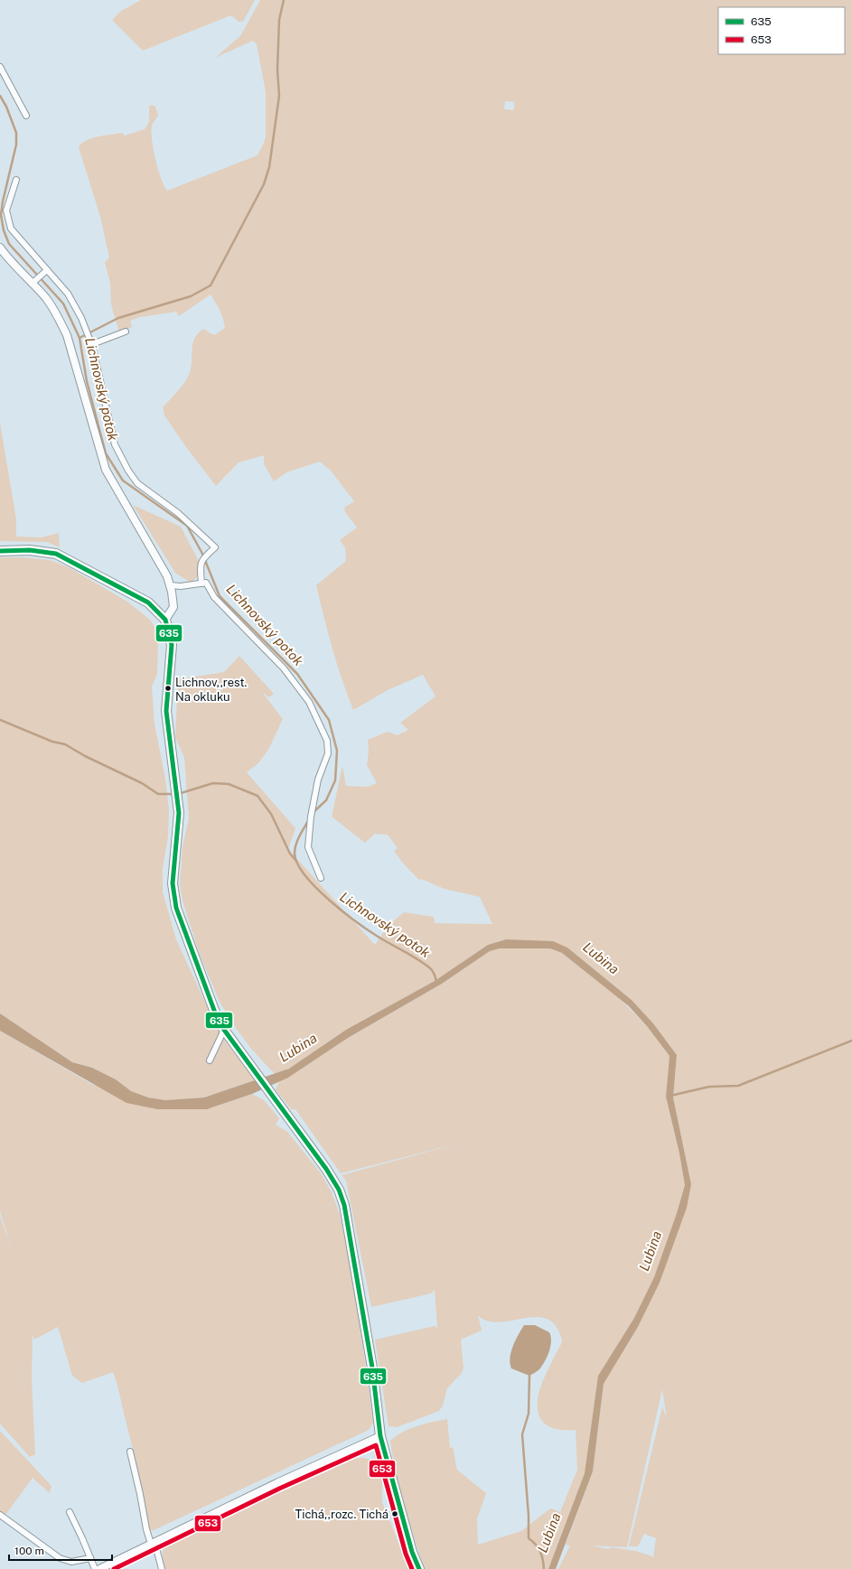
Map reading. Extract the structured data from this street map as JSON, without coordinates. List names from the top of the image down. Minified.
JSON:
{"water":["Lichnovský potok","Lubina"],"places":["Lichnov,,rest. Na okluku","Tichá,,rozc. Tichá"],"lines":["transit line 635","transit line 653"],"legend":["635","653"],"scale_bar":"100 m"}
